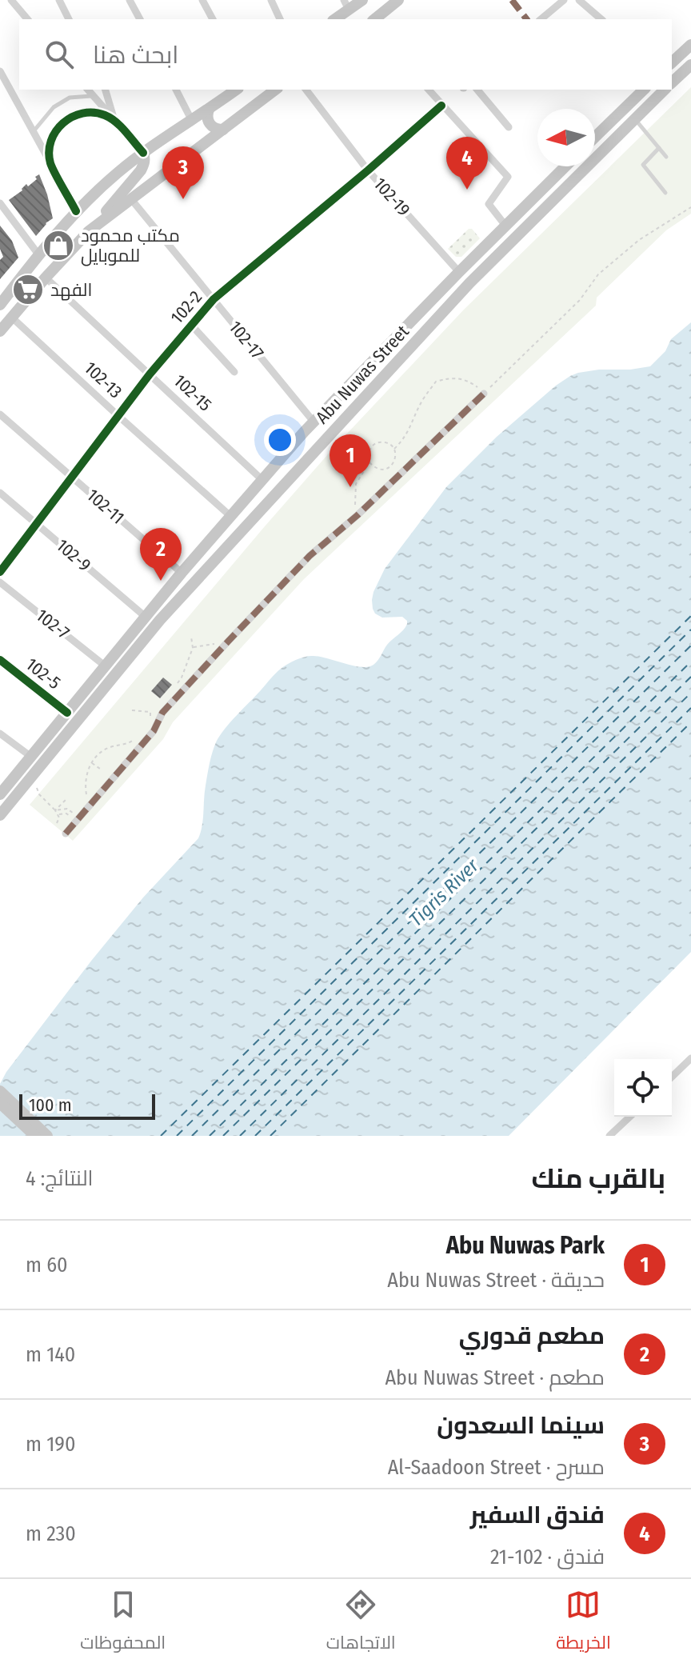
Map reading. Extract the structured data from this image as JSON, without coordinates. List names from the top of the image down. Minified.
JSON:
{"streets":{"main road":["Abu Nuwas Street"],"street":["102-19","102-2","102-17","102-13","102-15","102-11","102-9","102-7","102-5"]},"crossings":[["102-19","102-2"],["102-19","Abu Nuwas Street"],["102-2","102-17"],["102-2","102-13"],["102-2","102-15"],["102-2","102-11"],["102-2","102-9"],["102-17","Abu Nuwas Street"],["Abu Nuwas Street","102-13"],["Abu Nuwas Street","102-15"],["Abu Nuwas Street","102-11"],["Abu Nuwas Street","102-9"],["Abu Nuwas Street","102-7"],["Abu Nuwas Street","102-5"]],"water":["Tigris River"],"places":{"shop":["مكتب محمود للموبايل"],"supermarket":["الفهد"]},"scale_bar":"100 m","north":"left","page":{"search":"ابحث هنا","pins":["4","3","1","2"],"scale":"100 m","heading":["بالقرب منك","النتائج: 4"],"list":[{"mark":"1","name":"Abu Nuwas Park","note":"حديقة · Abu Nuwas Street","value":"60 m"},{"mark":"2","name":"مطعم قدوري","note":"مطعم · Abu Nuwas Street","value":"140 m"},{"mark":"3","name":"سينما السعدون","note":"مسرح · Al-Saadoon Street","value":"190 m"},{"mark":"4","name":"فندق السفير","note":"فندق · 102-21","value":"230 m"}],"nav":["الخريطة","الاتجاهات","المحفوظات"]}}
